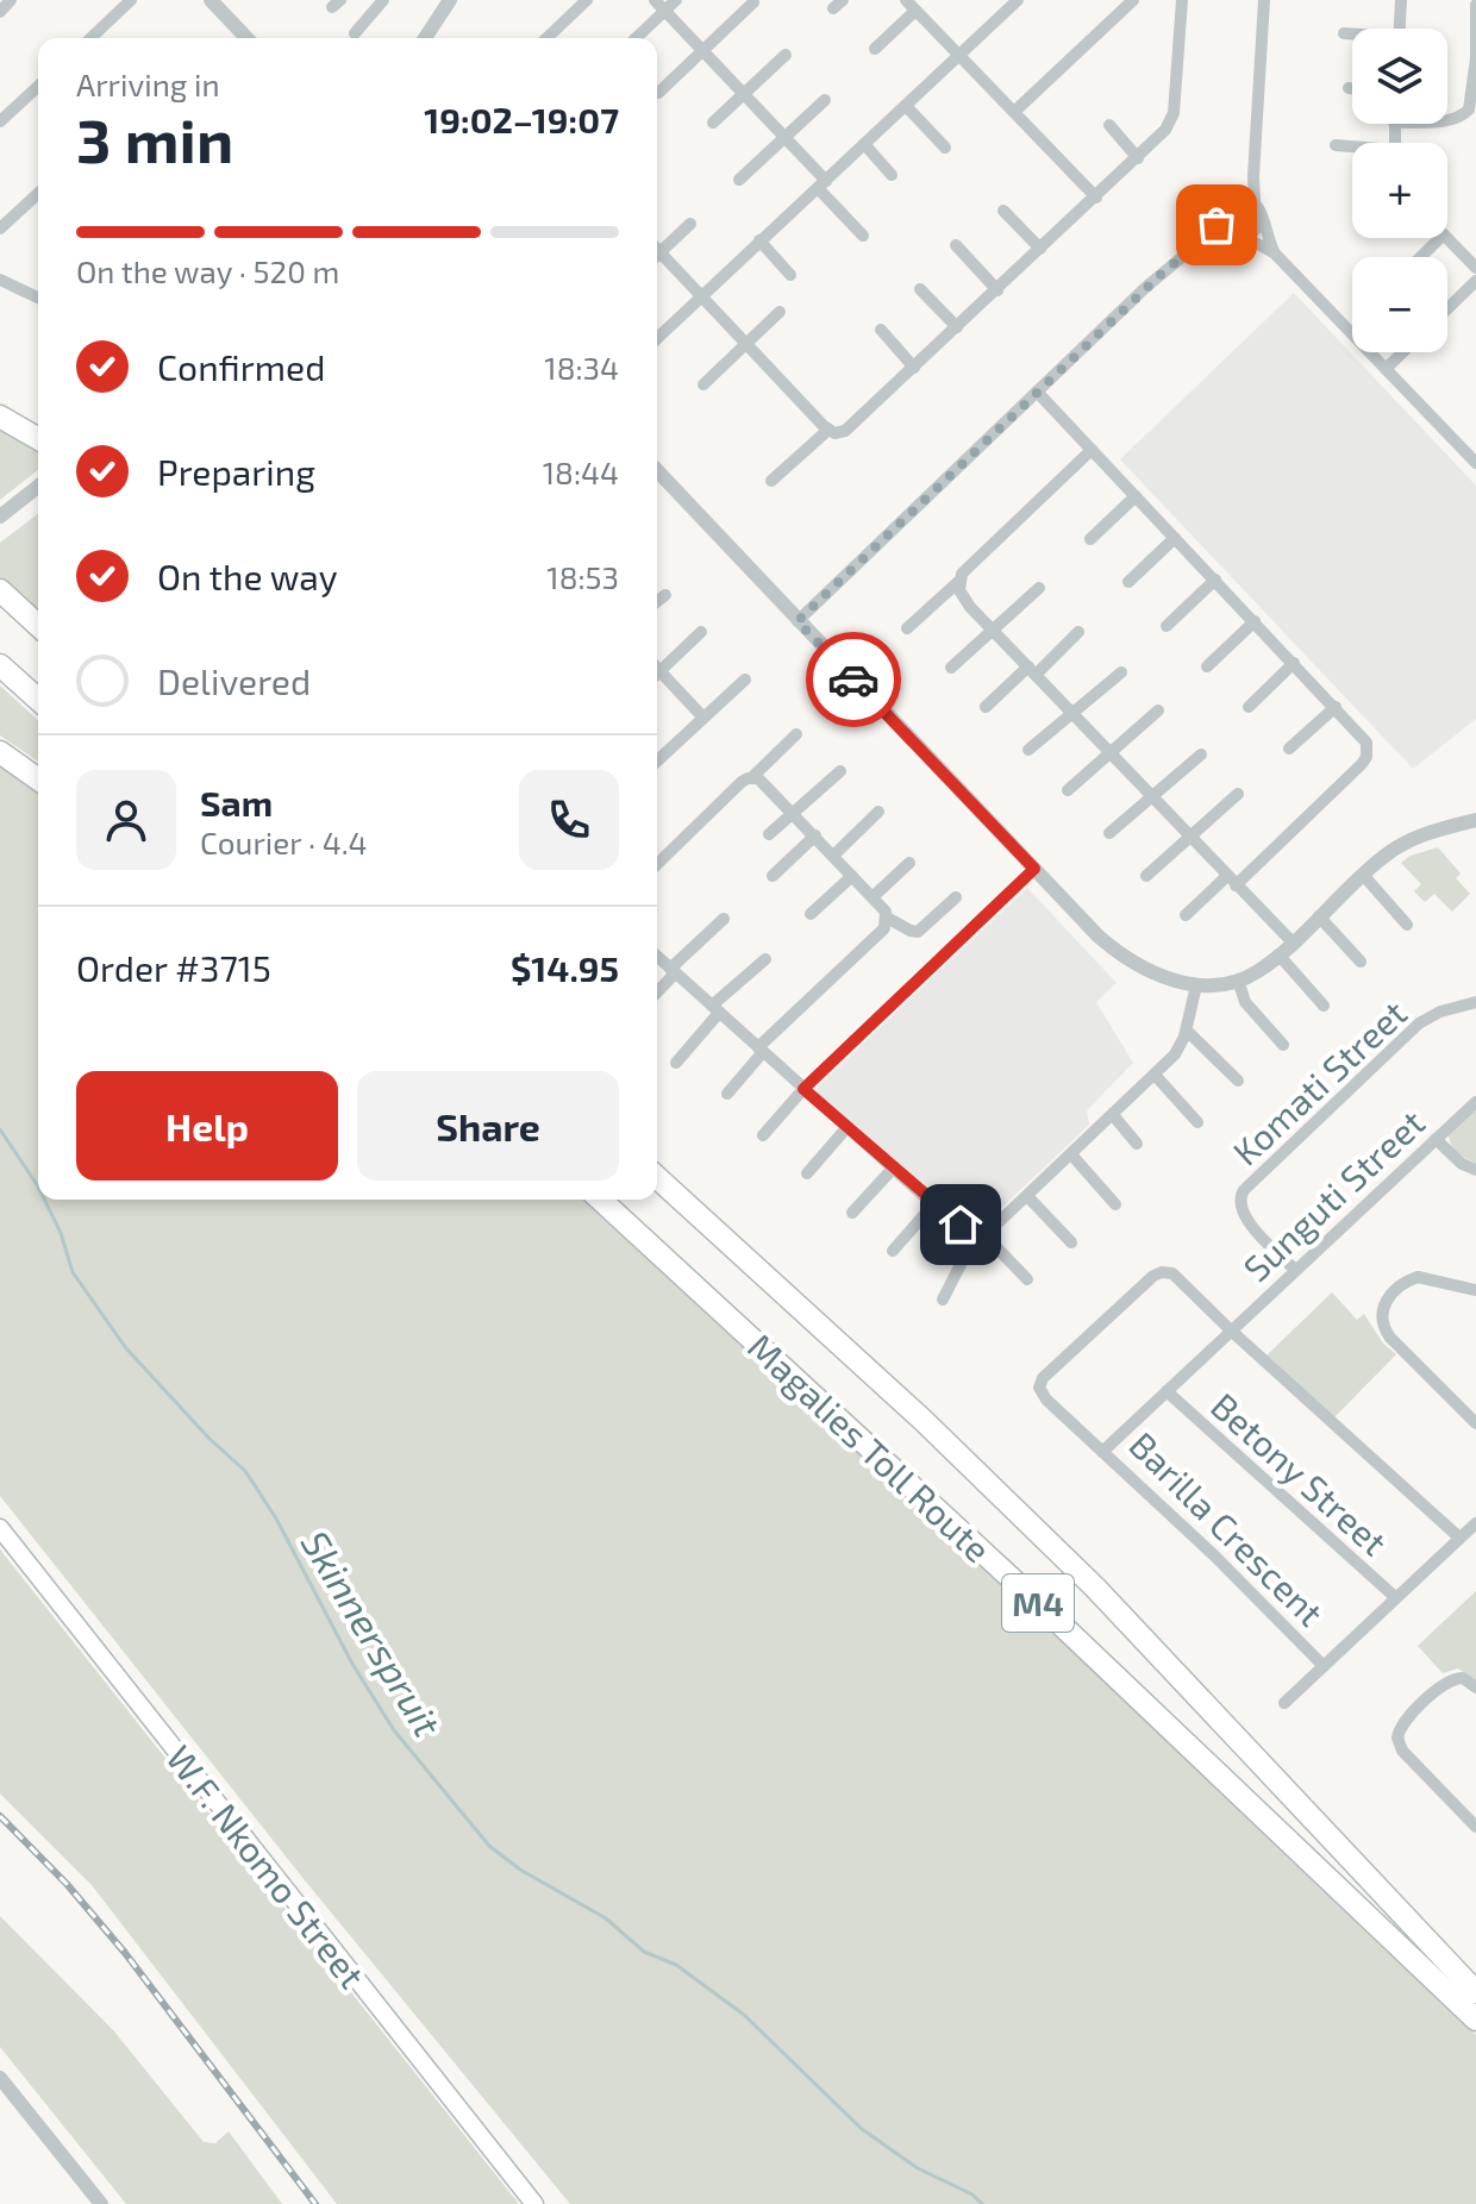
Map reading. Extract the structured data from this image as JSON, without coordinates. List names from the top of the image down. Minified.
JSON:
{"streets":{"highway":["Magalies Toll Route","M4"],"main road":["W.F. Nkomo Street"],"street":["Komati Street","Sunguti Street","Betony Street","Barilla Crescent"]},"crossings":[["Komati Street","Sunguti Street"],["Sunguti Street","Barilla Crescent"],["Betony Street","Barilla Crescent"]],"water":["Skinnerspruit"],"page":{"map_buttons":["+","−"],"heading":["3 min","Arriving in","19:02–19:07"],"panel":["Sam","Courier · 4.4","Order #3715","$14.95"],"bar":"On the way · 520 m","list":[["Confirmed","18:34"],["Preparing","18:44"],["On the way","18:53"],"Delivered"],"buttons":["Help","Share"]}}
